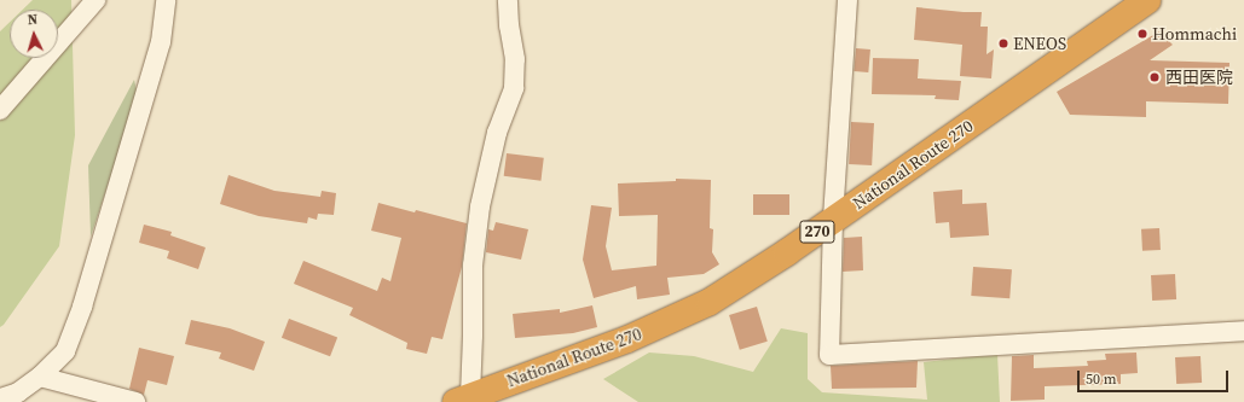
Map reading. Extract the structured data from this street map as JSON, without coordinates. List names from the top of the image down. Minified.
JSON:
{"streets":{"highway":["National Route 270","270"]},"places":["Hommachi","ENEOS","西田医院"],"scale_bar":"50 m","north":"top"}
